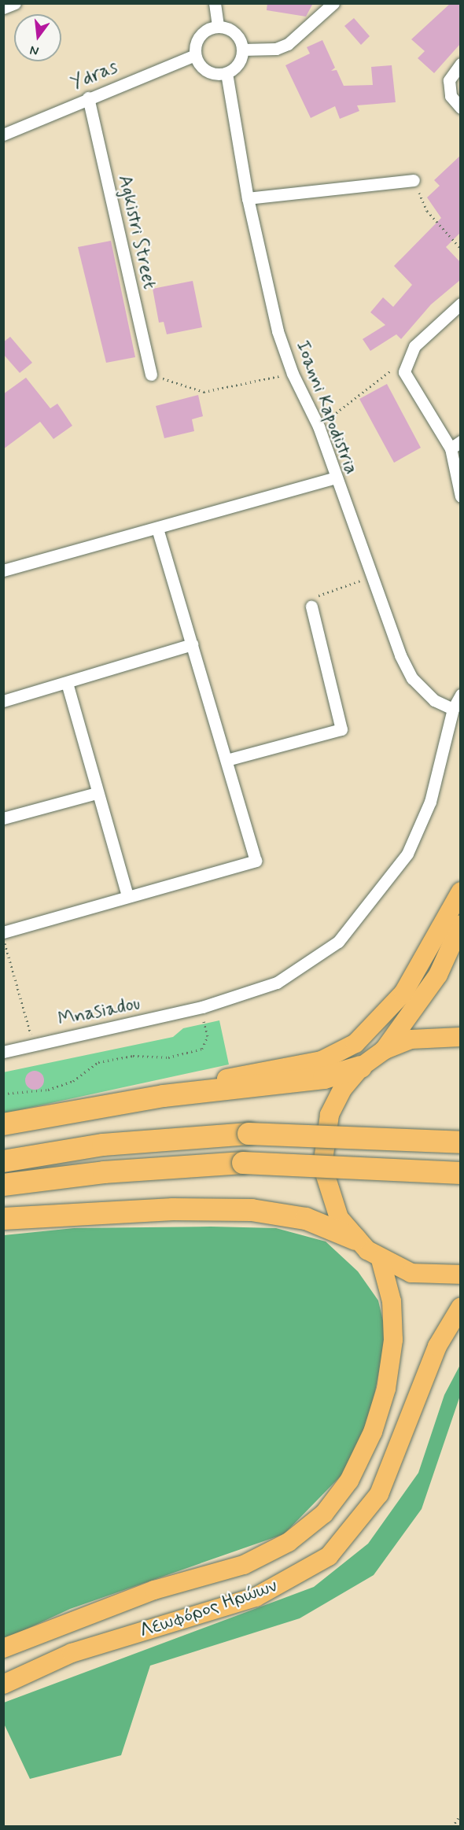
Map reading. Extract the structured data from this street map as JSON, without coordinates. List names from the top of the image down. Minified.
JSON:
{"streets":{"main road":["Λεωφόρος Ηρώων"],"street":["Ydras","Agkistri Street","Ioanni Kapodistria","Mnasiadou"]},"crossings":[["Ydras","Agkistri Street"],["Ydras","Ioanni Kapodistria"],["Ioanni Kapodistria","Mnasiadou"]],"north":"bottom"}
